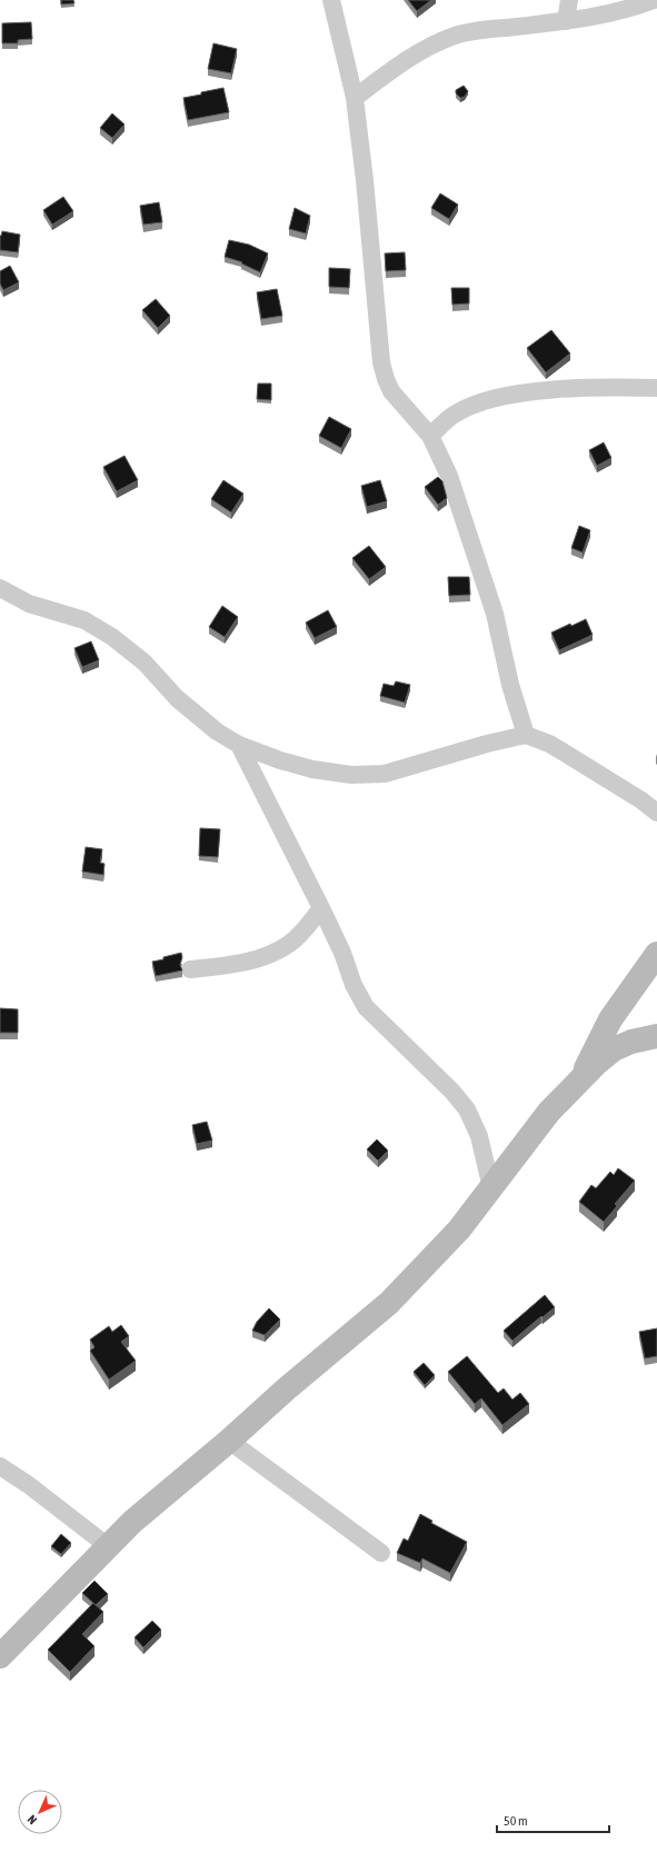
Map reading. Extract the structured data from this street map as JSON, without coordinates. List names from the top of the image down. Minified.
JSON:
{"scale_bar":"50 m","north":"bottom left"}
